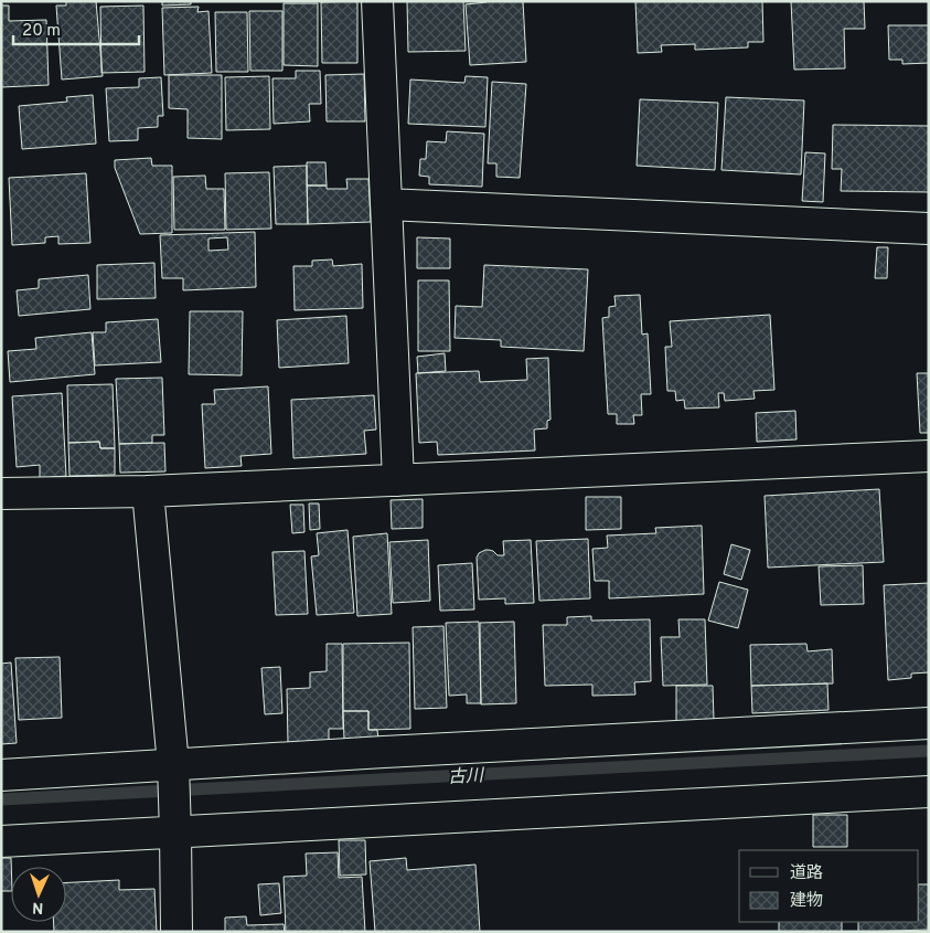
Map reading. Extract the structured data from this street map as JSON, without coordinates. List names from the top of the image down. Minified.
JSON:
{"water":["古川"],"legend":["道路","建物"],"scale_bar":"20 m","north":"bottom"}
